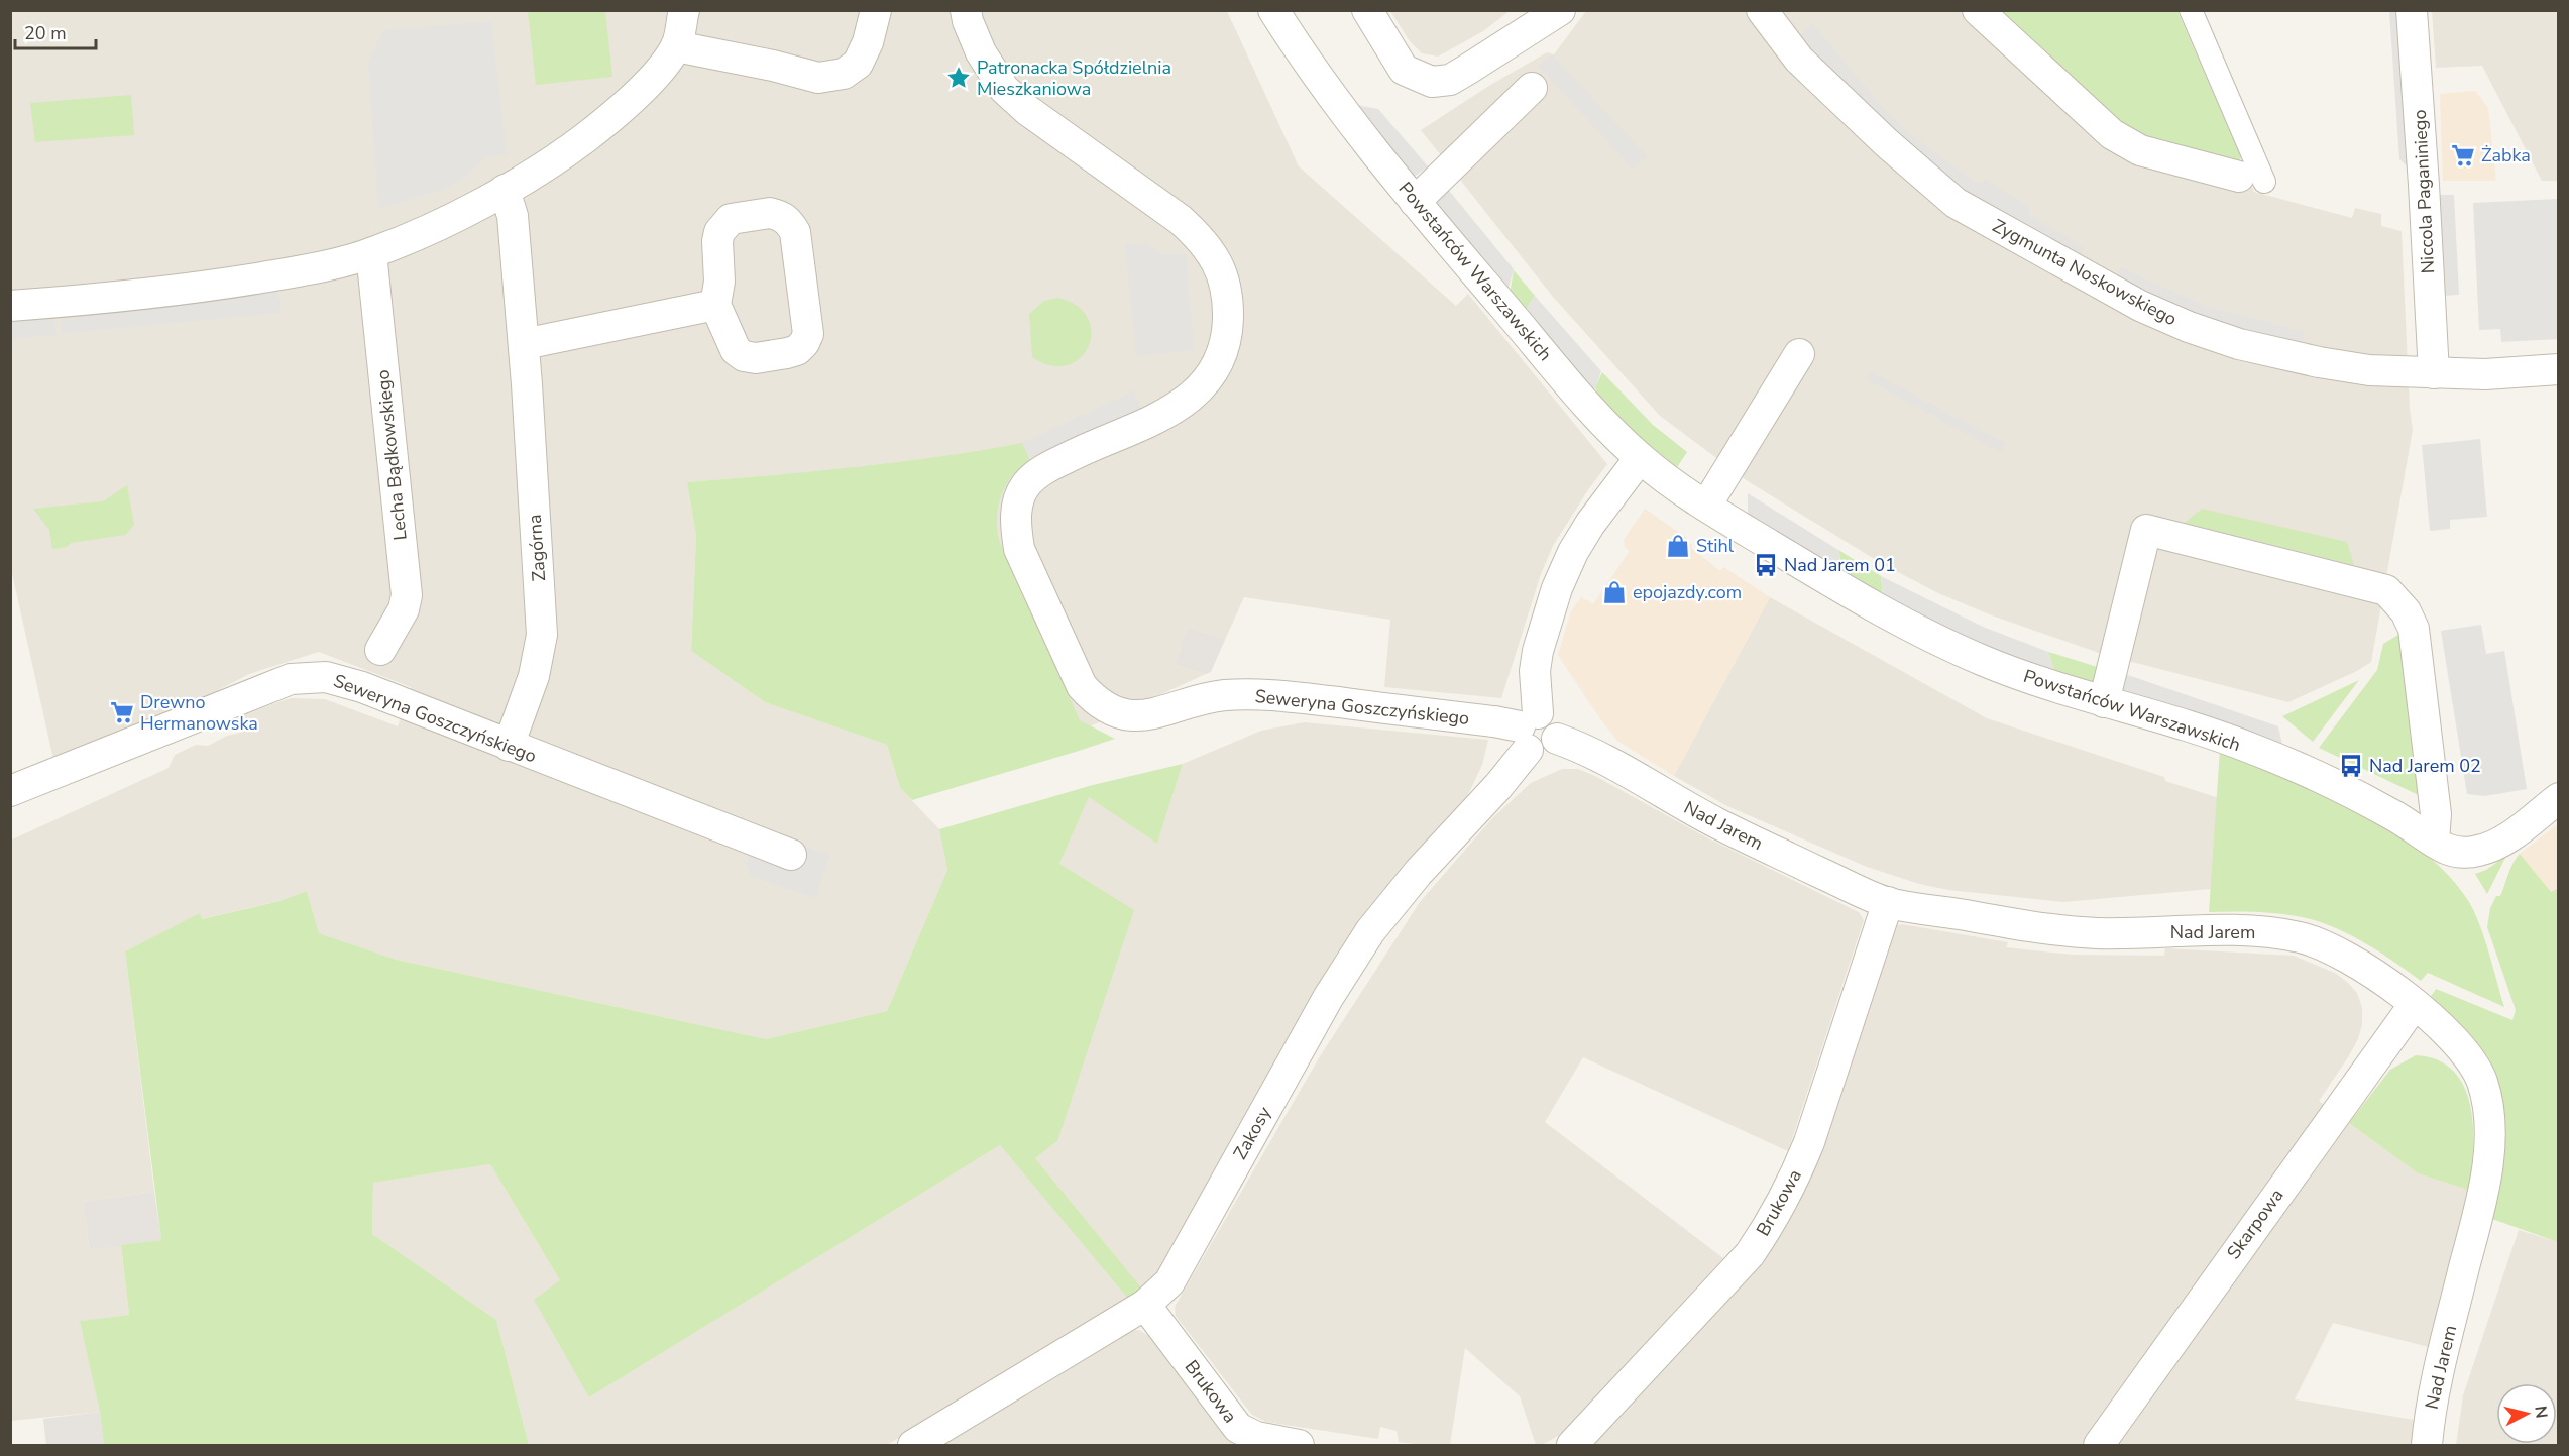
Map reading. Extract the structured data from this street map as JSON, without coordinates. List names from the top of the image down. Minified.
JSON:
{"streets":{"street":["Niccola Paganiniego","Powstańców Warszawskich","Zygmunta Noskowskiego","Lecha Bądkowskiego","Zagórna","Seweryna Goszczyńskiego","Nad Jarem","Zakosy","Brukowa","Skarpowa"]},"crossings":[["Niccola Paganiniego","Zygmunta Noskowskiego"],["Zagórna","Seweryna Goszczyńskiego"],["Seweryna Goszczyńskiego","Nad Jarem"],["Seweryna Goszczyńskiego","Zakosy"],["Nad Jarem","Zakosy"],["Nad Jarem","Brukowa"],["Nad Jarem","Skarpowa"],["Zakosy","Brukowa"]],"places":{"place":["Patronacka Spółdzielnia Mieszkaniowa"],"supermarket":["Żabka","Drewno Hermanowska"],"shop":["Stihl","epojazdy.com"],"bus stop":["Nad Jarem 01","Nad Jarem 02"]},"scale_bar":"20 m","north":"right"}
